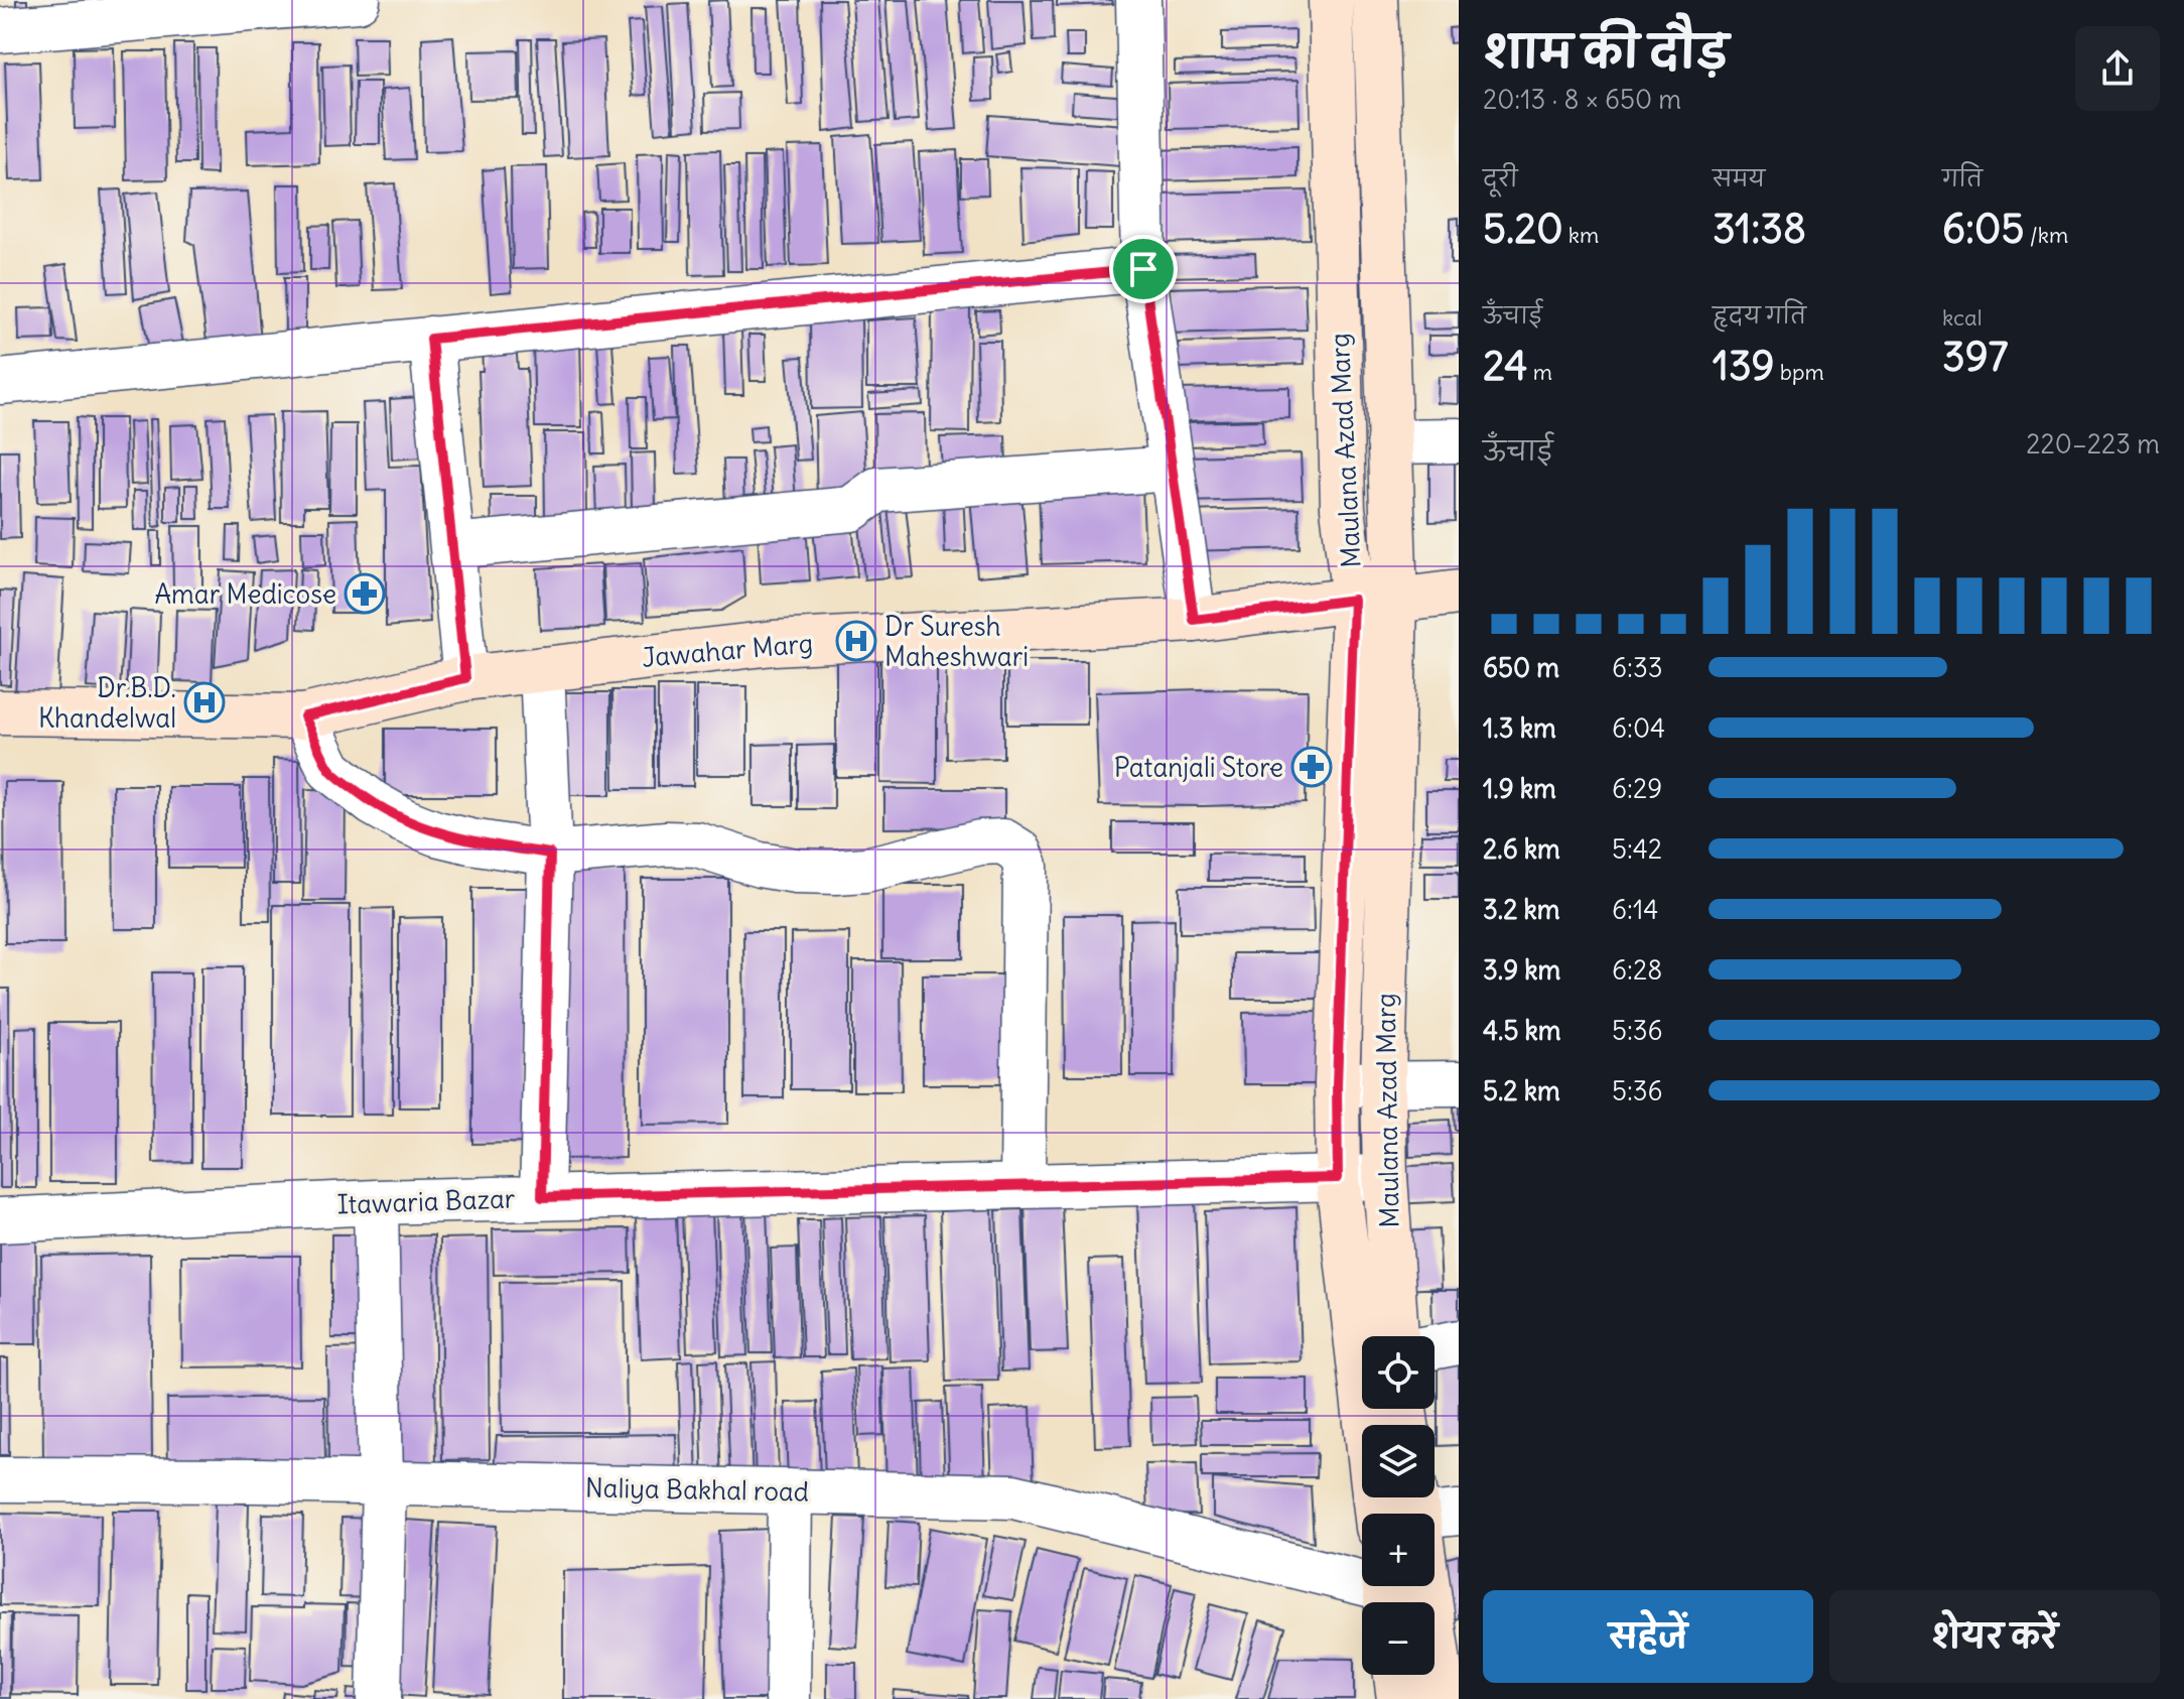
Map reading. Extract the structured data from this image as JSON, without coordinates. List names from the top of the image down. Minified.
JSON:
{"streets":{"street":["Maulana Azad Marg","Jawahar Marg","Itawaria Bazar","Naliya Bakhal road"]},"crossings":[["Maulana Azad Marg","Jawahar Marg"],["Maulana Azad Marg","Itawaria Bazar"]],"places":{"pharmacy":["Amar Medicose","Patanjali Store"],"hospital":["Dr Suresh Maheshwari","Dr.B.D. Khandelwal"]},"page":{"heading":["शाम की दौड़","20:13 · 8 × 650 m"],"stats":[["दूरी","5.20 km"],["समय","31:38"],["गति","6:05 /km"],["ऊँचाई","24 m"],["हृदय गति","139 bpm"],["kcal","397"]],"chart":["ऊँचाई","220–223 m"],"list":[{"name":"650 m","note":"6:33"},{"name":"1.3 km","note":"6:04"},{"name":"1.9 km","note":"6:29"},{"name":"2.6 km","note":"5:42"},{"name":"3.2 km","note":"6:14"},{"name":"3.9 km","note":"6:28"},{"name":"4.5 km","note":"5:36"},{"name":"5.2 km","note":"5:36"}],"map_buttons":["+","−"],"buttons":["सहेजें","शेयर करें"]}}
